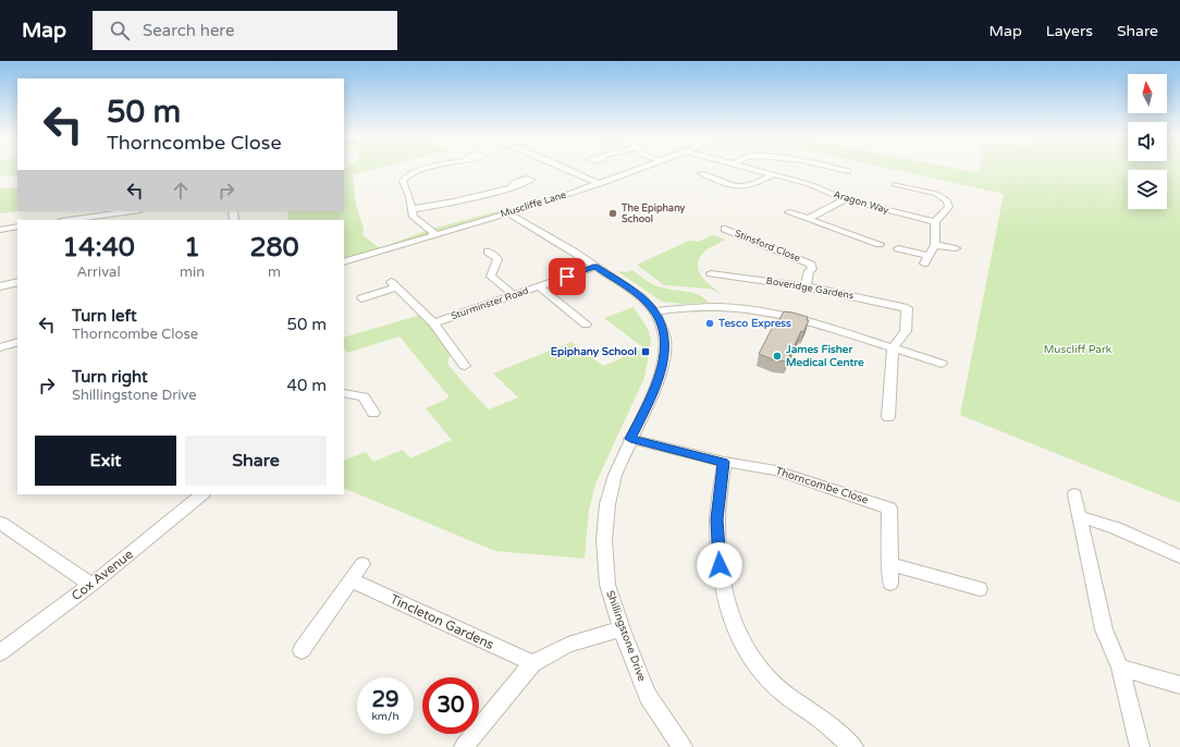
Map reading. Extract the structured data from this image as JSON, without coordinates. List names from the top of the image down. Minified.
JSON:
{"streets":{"street":["Aragon Way","Muscliffe Lane","Stinsford Close","Boveridge Gardens","Sturminster Road","Thorncombe Close","Cox Avenue","Tincleton Gardens","Shillingstone Drive"]},"crossings":[["Muscliffe Lane","Shillingstone Drive"],["Stinsford Close","Boveridge Gardens"],["Sturminster Road","Shillingstone Drive"],["Thorncombe Close","Shillingstone Drive"]],"parks":["Muscliff Park"],"places":{"other":["The Epiphany School","Tesco Express","James Fisher Medical Centre"],"transit":["Epiphany School"]},"north":"top","page":{"header":"Map","search":"Search here","nav":["Map","Layers","Share"],"turn":["50 m","Thorncombe Close"],"eta":["14:40","Arrival","1","min","280","m"],"list":[{"name":"Turn left","note":"Thorncombe Close","value":"50 m"},{"name":"Turn right","note":"Shillingstone Drive","value":"40 m"}],"buttons":["Exit","Share"],"speed":"29 km/h","limit":"30"}}
